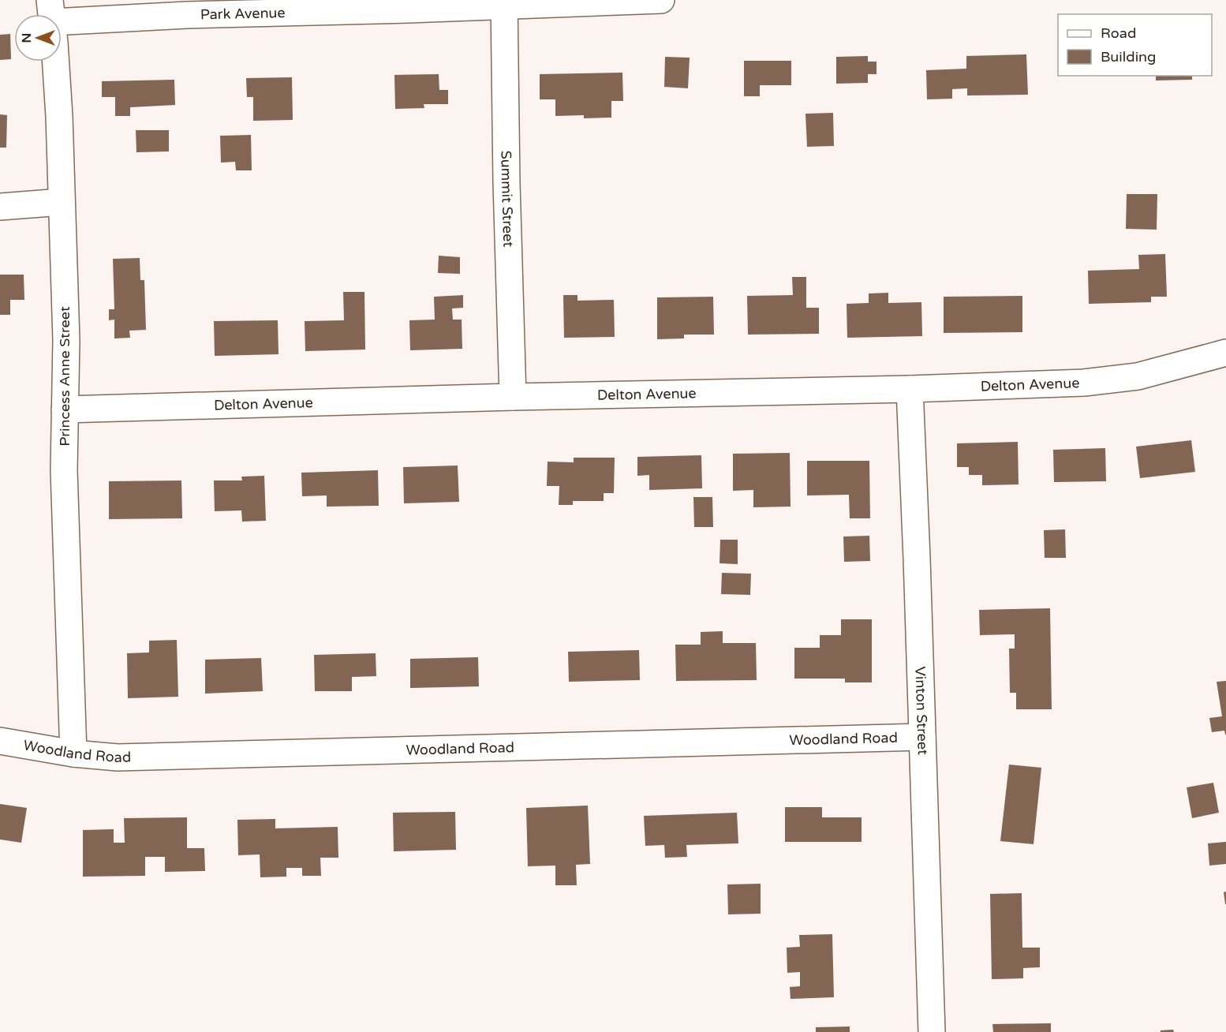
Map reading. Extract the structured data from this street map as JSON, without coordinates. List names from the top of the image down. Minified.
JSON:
{"streets":{"street":["Park Avenue","Summit Street","Princess Anne Street","Delton Avenue","Vinton Street","Woodland Road"]},"crossings":[["Park Avenue","Summit Street"],["Park Avenue","Princess Anne Street"],["Summit Street","Delton Avenue"],["Princess Anne Street","Delton Avenue"],["Princess Anne Street","Woodland Road"],["Delton Avenue","Vinton Street"],["Vinton Street","Woodland Road"]],"legend":["Road","Building"],"north":"left"}
